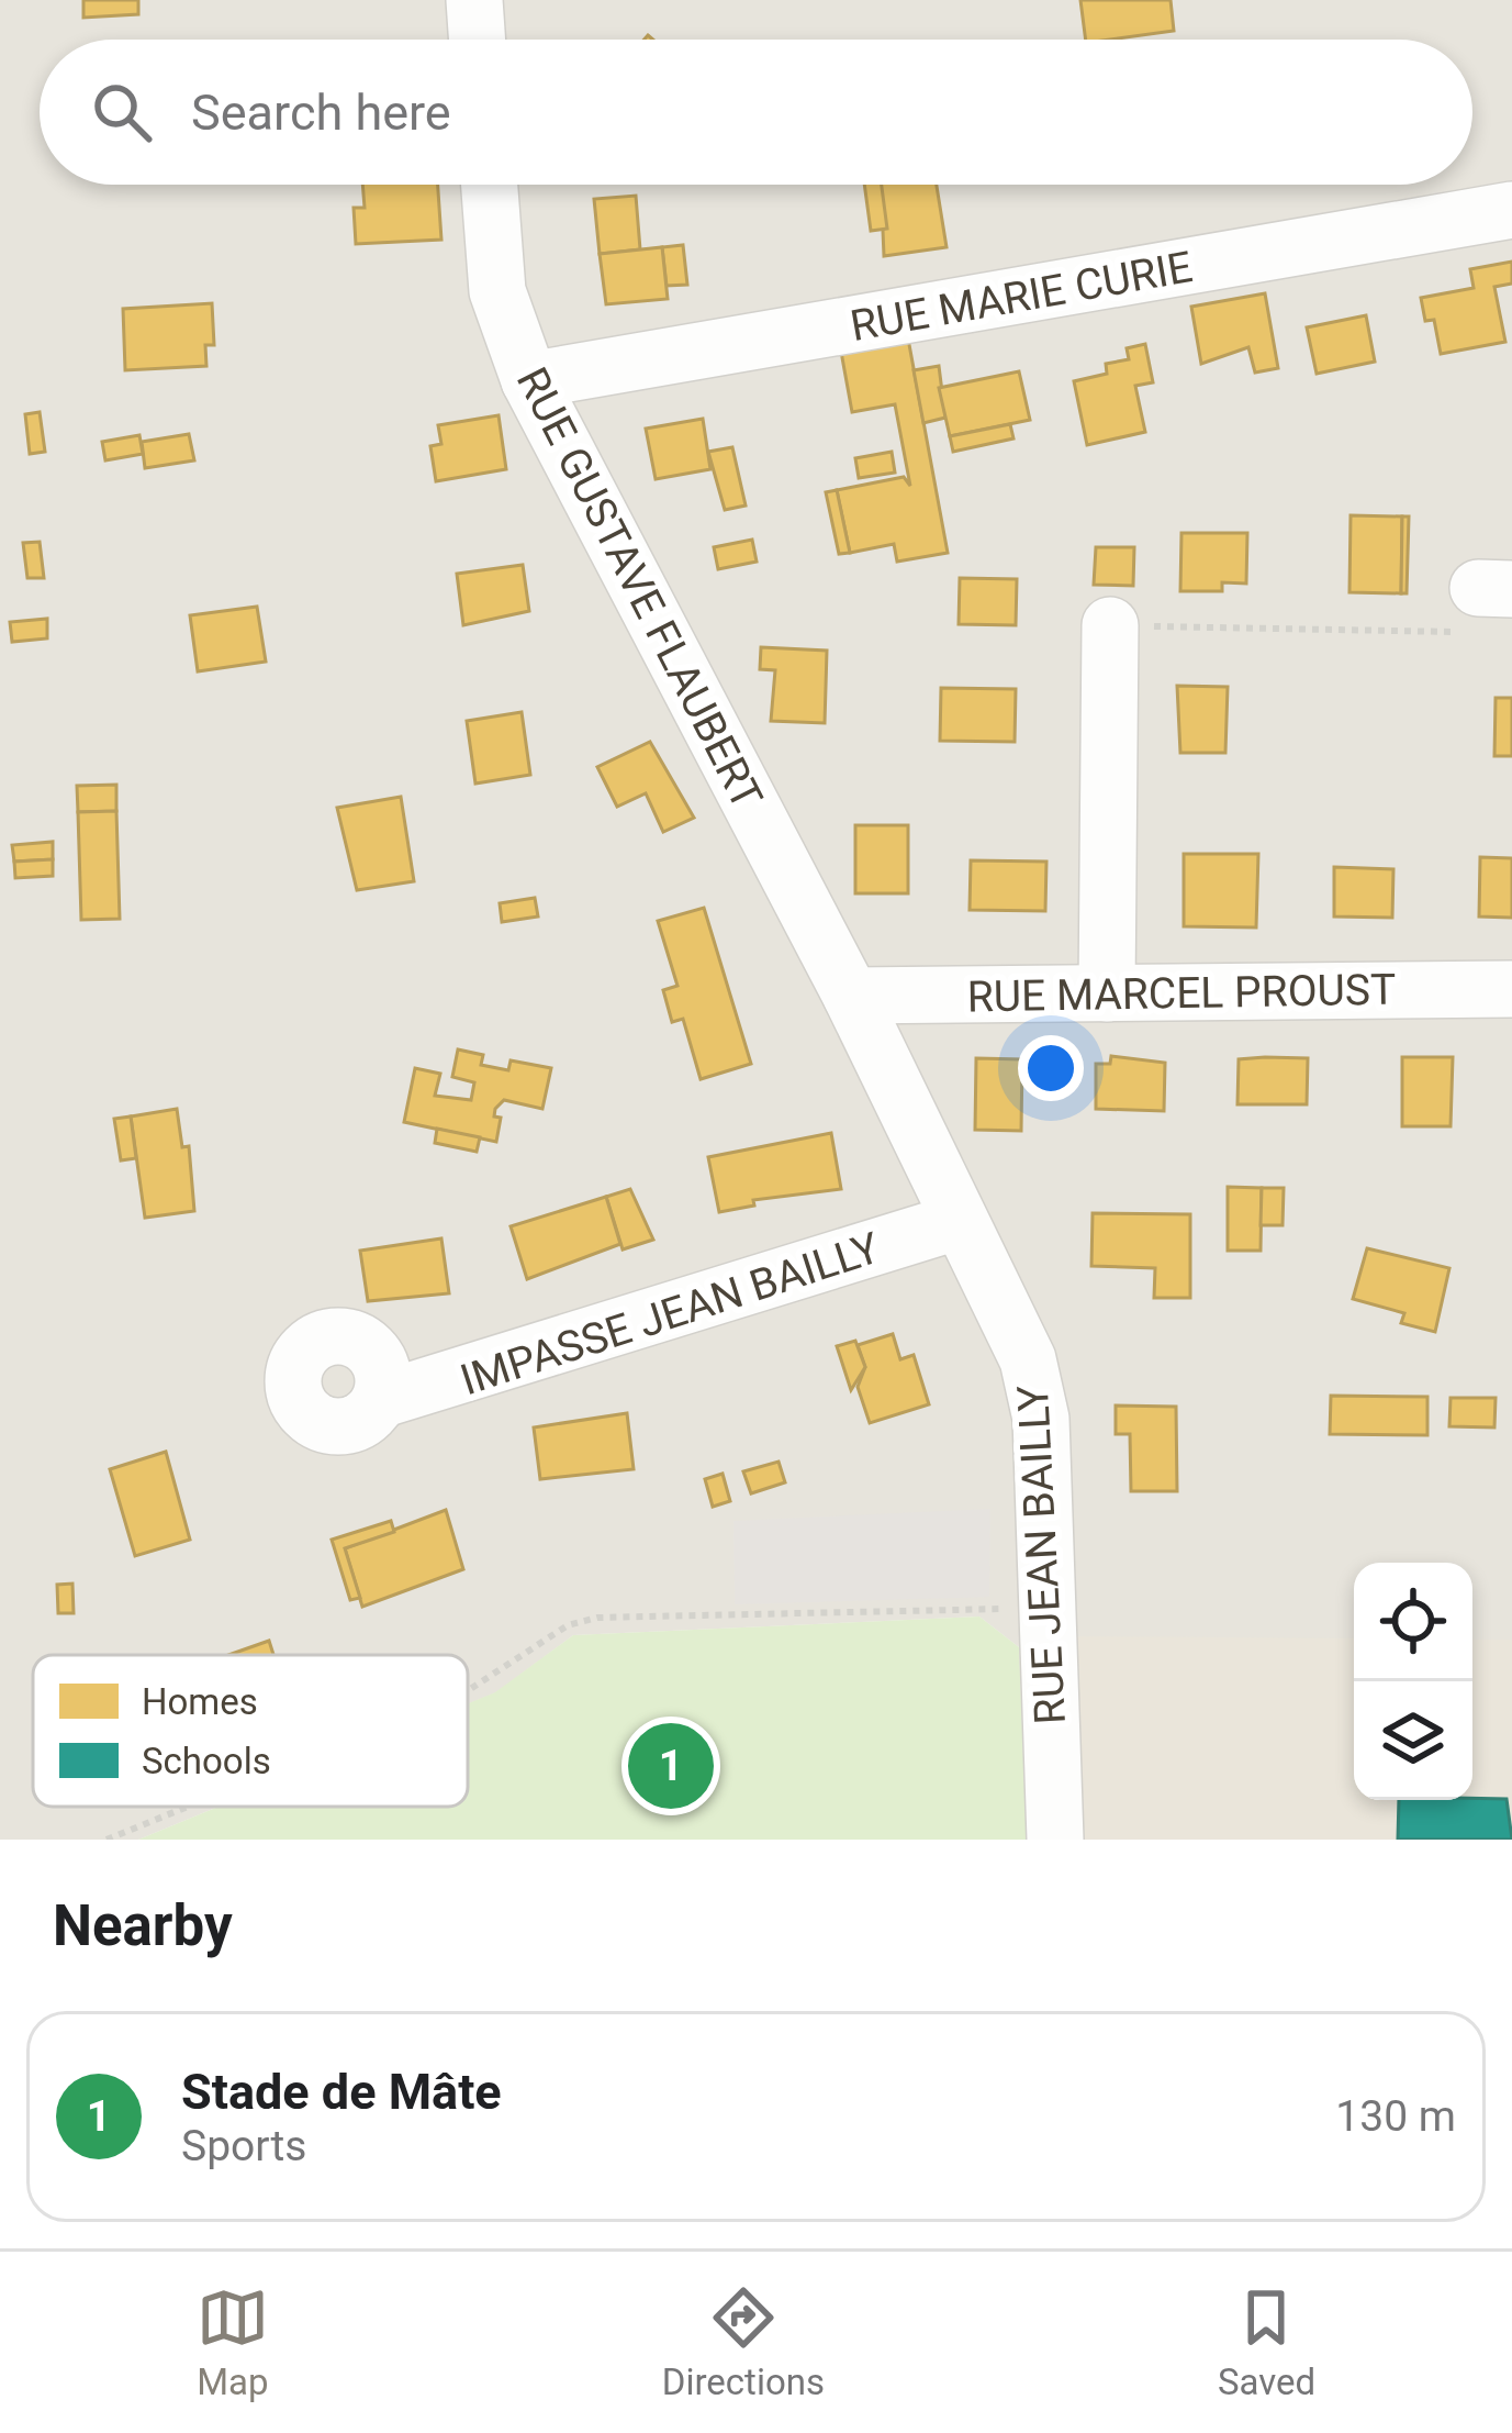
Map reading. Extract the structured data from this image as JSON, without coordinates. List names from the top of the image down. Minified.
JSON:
{"streets":{"street":["RUE MARIE CURIE","RUE GUSTAVE FLAUBERT","RUE MARCEL PROUST","IMPASSE JEAN BAILLY","RUE JEAN BAILLY"]},"crossings":[["RUE MARIE CURIE","RUE GUSTAVE FLAUBERT"],["RUE GUSTAVE FLAUBERT","RUE MARCEL PROUST"],["RUE GUSTAVE FLAUBERT","RUE JEAN BAILLY"],["RUE MARCEL PROUST","RUE JEAN BAILLY"],["IMPASSE JEAN BAILLY","RUE JEAN BAILLY"]],"legend":["Homes","Schools"],"page":{"search":"Search here","pins":"1","heading":"Nearby","list":[{"mark":"1","name":"Stade de Mâte","note":"Sports","value":"130 m"}],"nav":["Map","Directions","Saved"]}}
